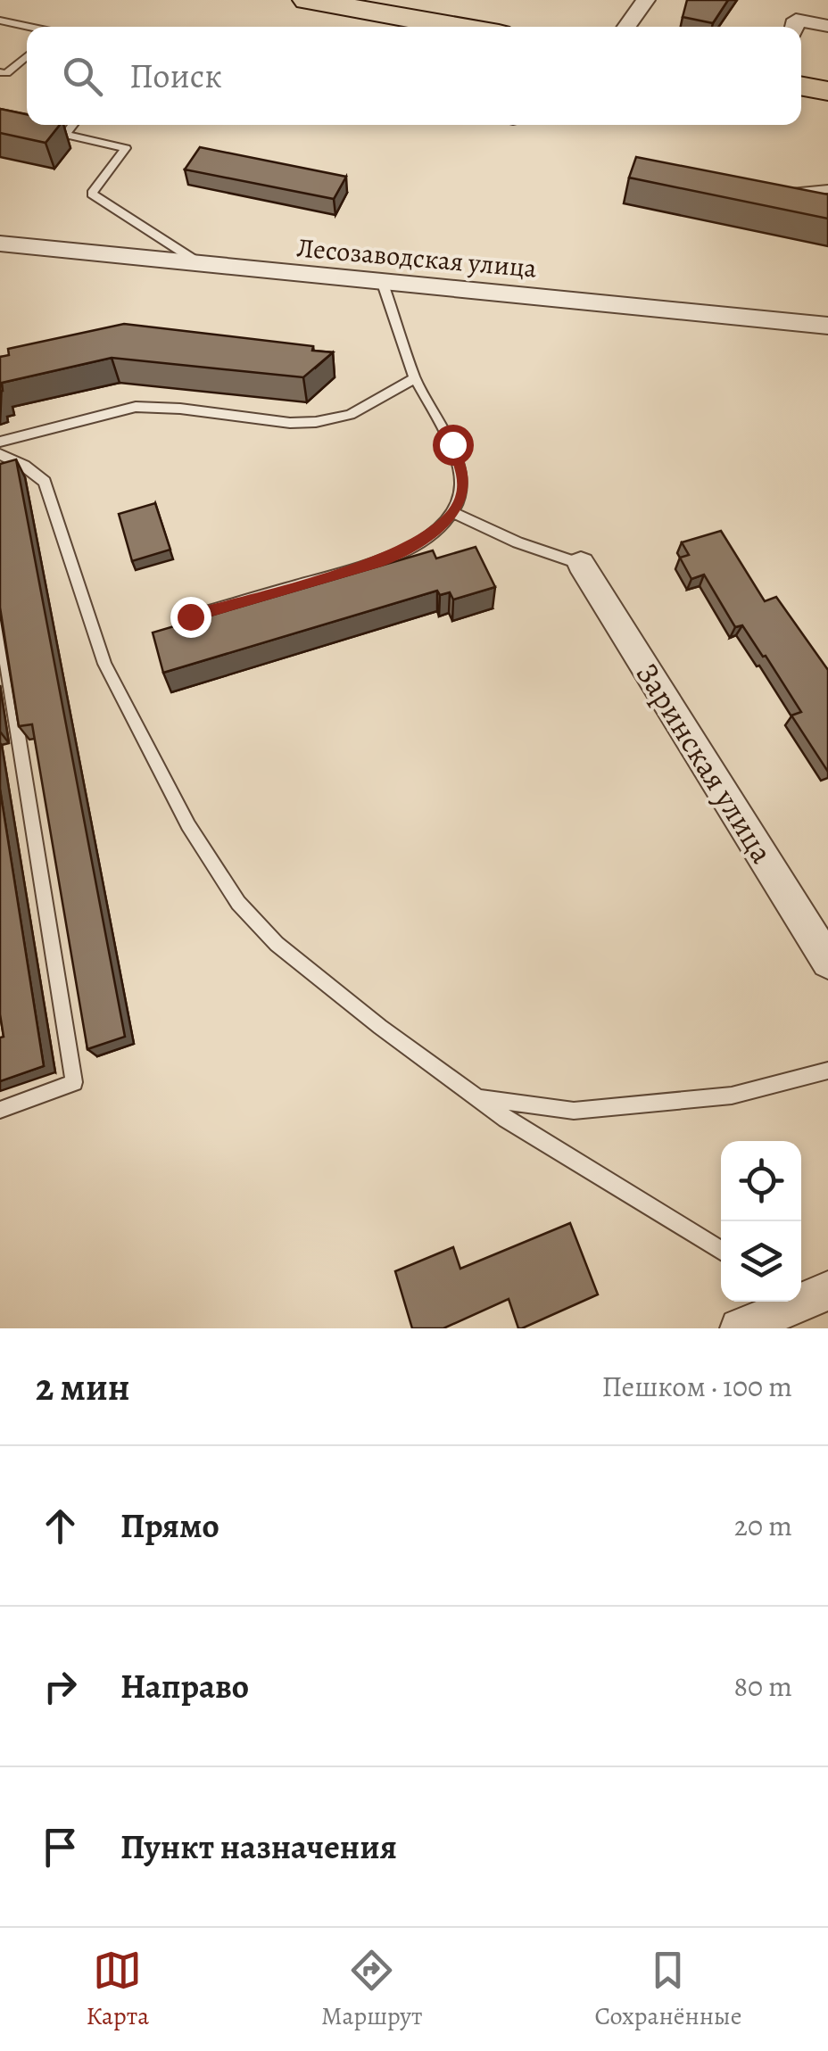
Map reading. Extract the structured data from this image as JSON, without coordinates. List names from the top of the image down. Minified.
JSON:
{"streets":{"street":["Лесозаводская улица","Заринская улица"]},"page":{"search":"Поиск","heading":["2 мин","Пешком · 100 m"],"list":[["Прямо","20 m"],["Направо","80 m"],"Пункт назначения"],"nav":["Карта","Маршрут","Сохранённые"]}}
